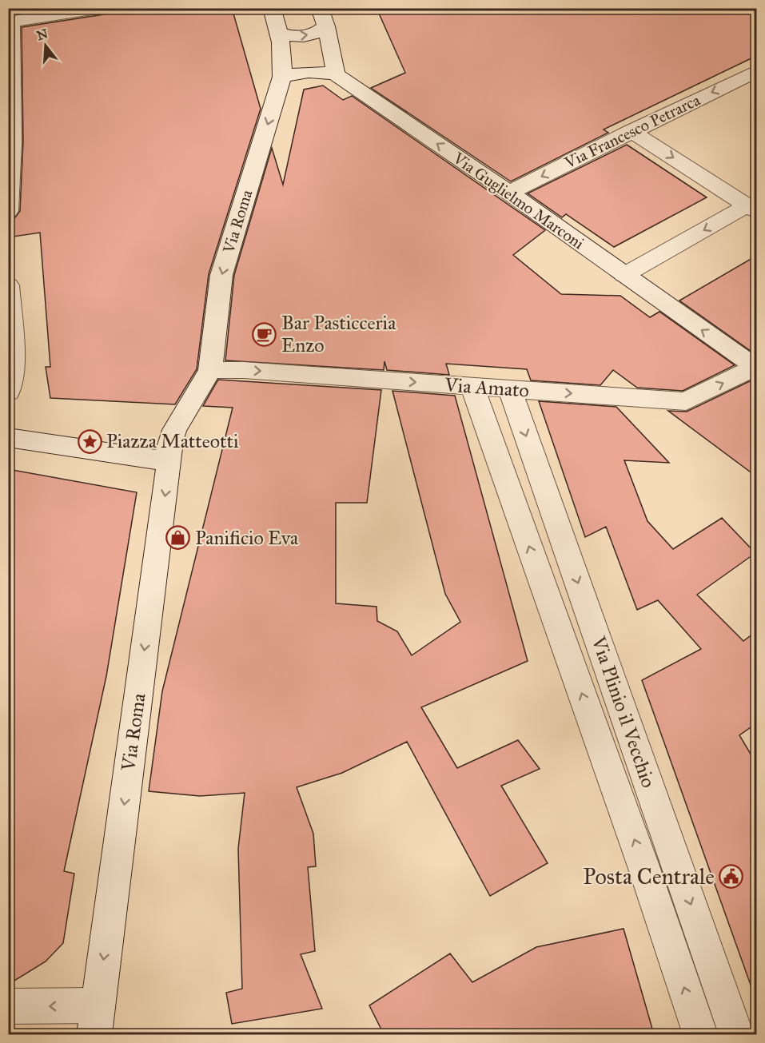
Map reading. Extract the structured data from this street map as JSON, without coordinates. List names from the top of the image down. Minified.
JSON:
{"streets":{"street":["Via Francesco Petrarca","Via Guglielmo Marconi","Via Roma","Via Amato","Via Plinio il Vecchio"]},"crossings":[["Via Francesco Petrarca","Via Guglielmo Marconi"],["Via Guglielmo Marconi","Via Amato"],["Via Roma","Via Amato"],["Via Amato","Via Plinio il Vecchio"]],"one_way":["Via Guglielmo Marconi","Via Roma","Via Amato"],"places":{"cafe":["Bar Pasticceria Enzo"],"place":["Piazza Matteotti"],"shop":["Panificio Eva"],"public building":["Posta Centrale"]},"north":"top"}
